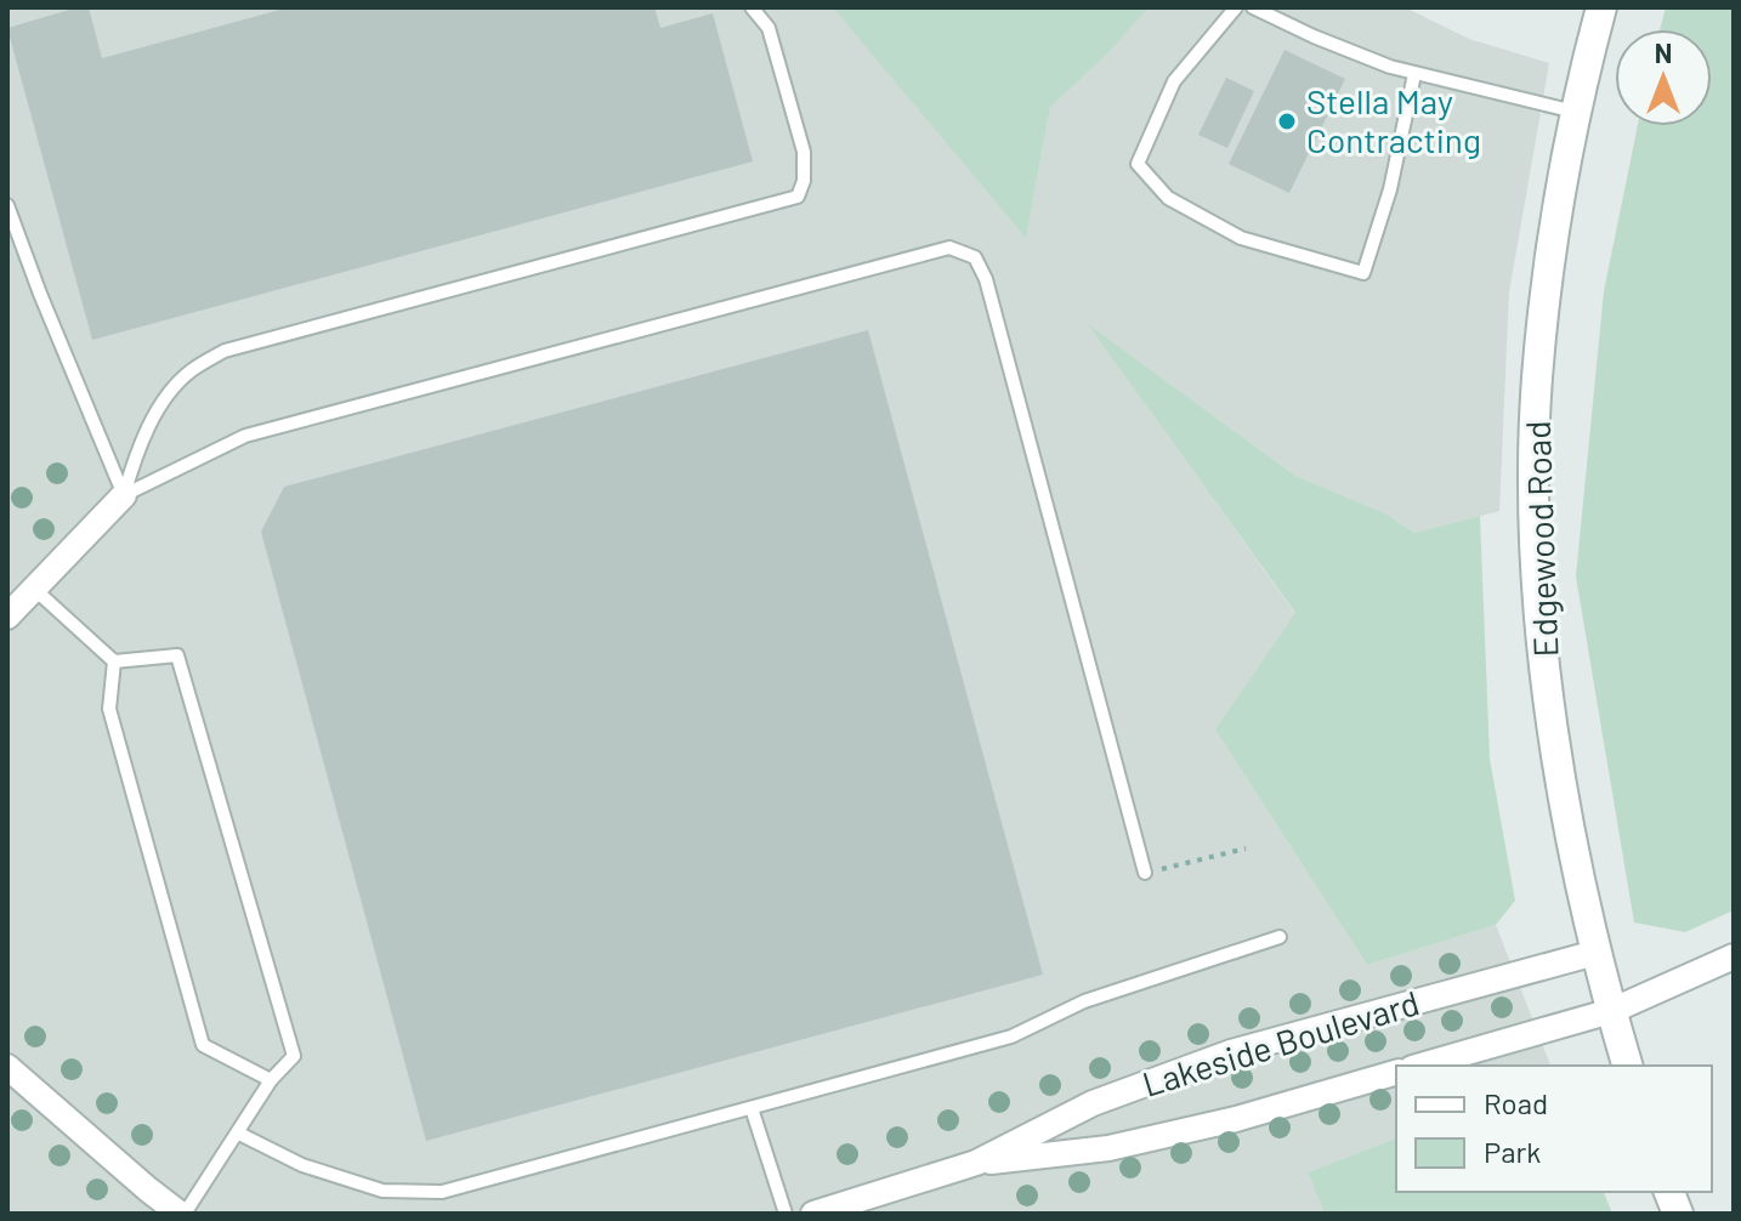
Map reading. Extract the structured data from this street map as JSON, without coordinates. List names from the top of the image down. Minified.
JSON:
{"streets":{"street":["Edgewood Road","Lakeside Boulevard"]},"crossings":[["Edgewood Road","Lakeside Boulevard"]],"places":["Stella May Contracting"],"legend":["Road","Park"],"north":"top"}
